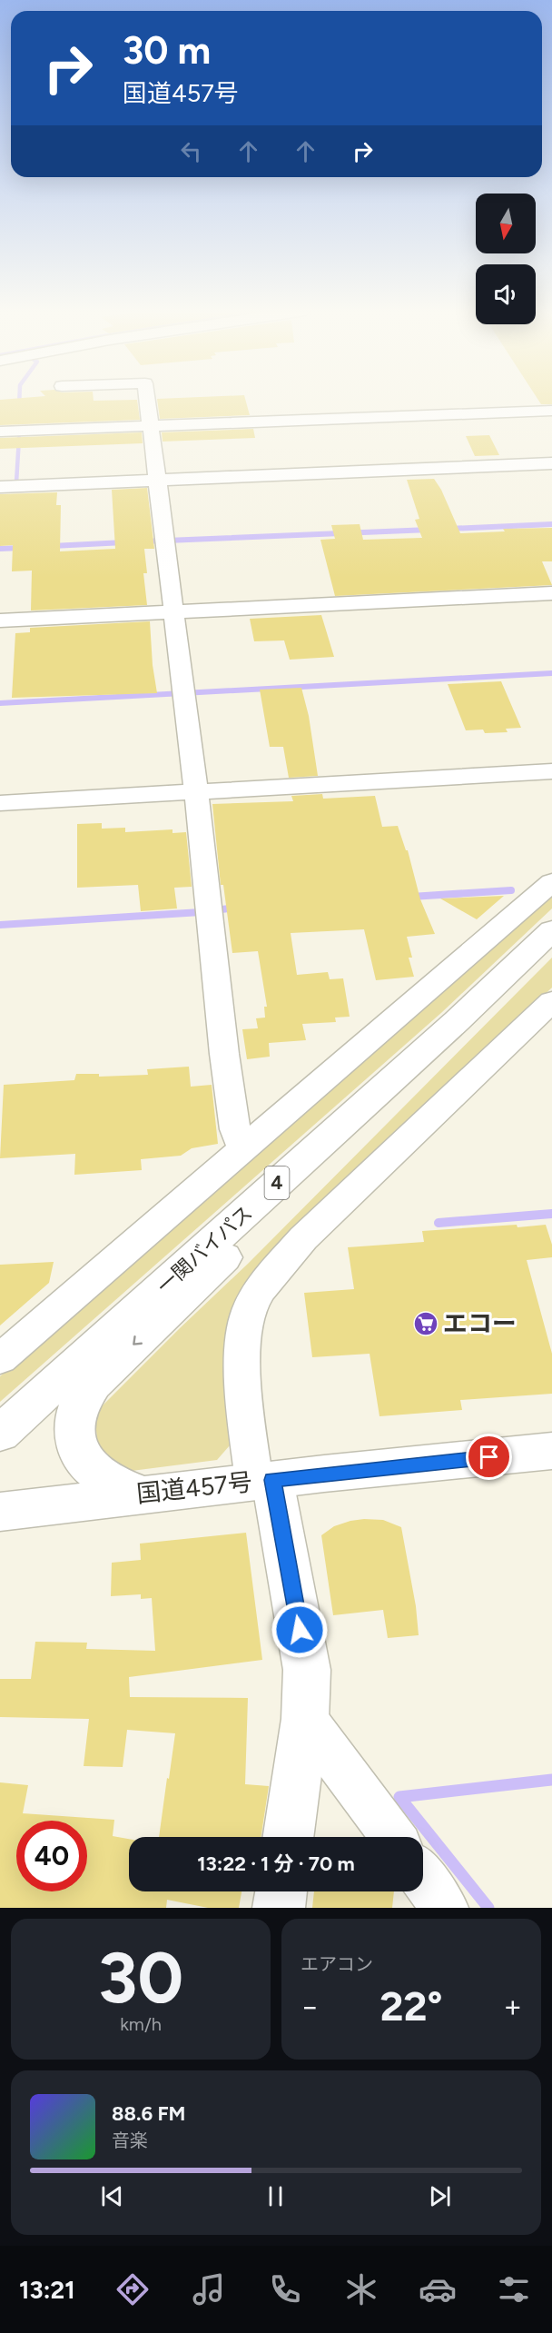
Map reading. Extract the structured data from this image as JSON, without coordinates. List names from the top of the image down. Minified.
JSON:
{"streets":{"main road":["4","一関バイパス","国道457号"]},"places":{"supermarket":["エコー"]},"north":"bottom","page":{"turn":["30 m","国道457号"],"limit":"40","trip":"13:22 · 1 分 · 70 m","tile":[["30","km/h"],"エアコン"],"heat":["−","22°","+"],"song":["88.6 FM","音楽"],"tabs":"13:21"}}
